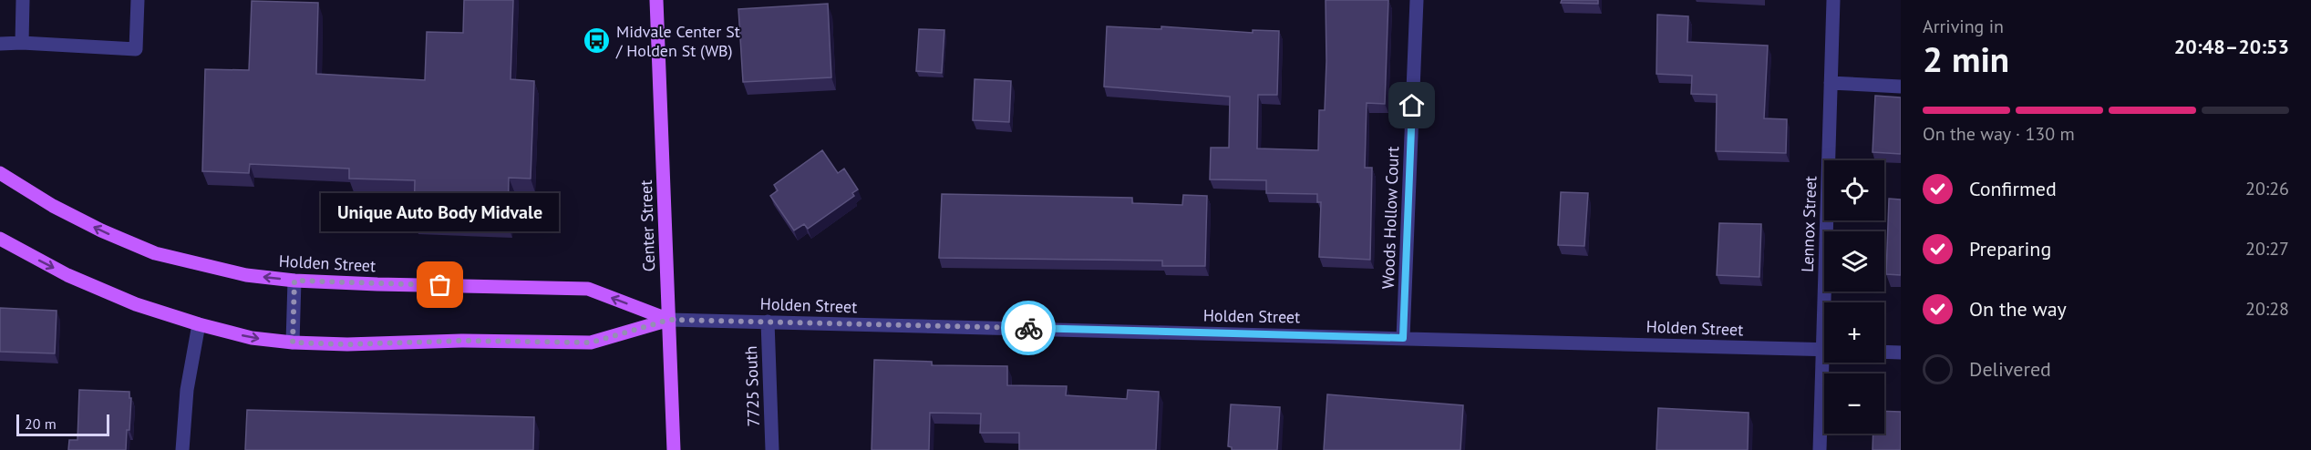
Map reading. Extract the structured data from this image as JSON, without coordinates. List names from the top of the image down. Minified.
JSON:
{"streets":{"main road":["Center Street","Holden Street"],"street":["Woods Hollow Court","Lennox Street","7725 South"]},"crossings":[["Woods Hollow Court","Holden Street"],["Center Street","Holden Street"],["Holden Street","7725 South"]],"places":{"bus stop":["Midvale Center St / Holden St (WB)"],"other":["Unique Auto Body Midvale"]},"scale_bar":"20 m","page":{"heading":["2 min","Arriving in","20:48–20:53"],"bar":"On the way · 130 m","list":[["Confirmed","20:26"],["Preparing","20:27"],["On the way","20:28"],"Delivered"],"map_buttons":["+","−"],"bubble":"Unique Auto Body Midvale","scale":"20 m"}}
